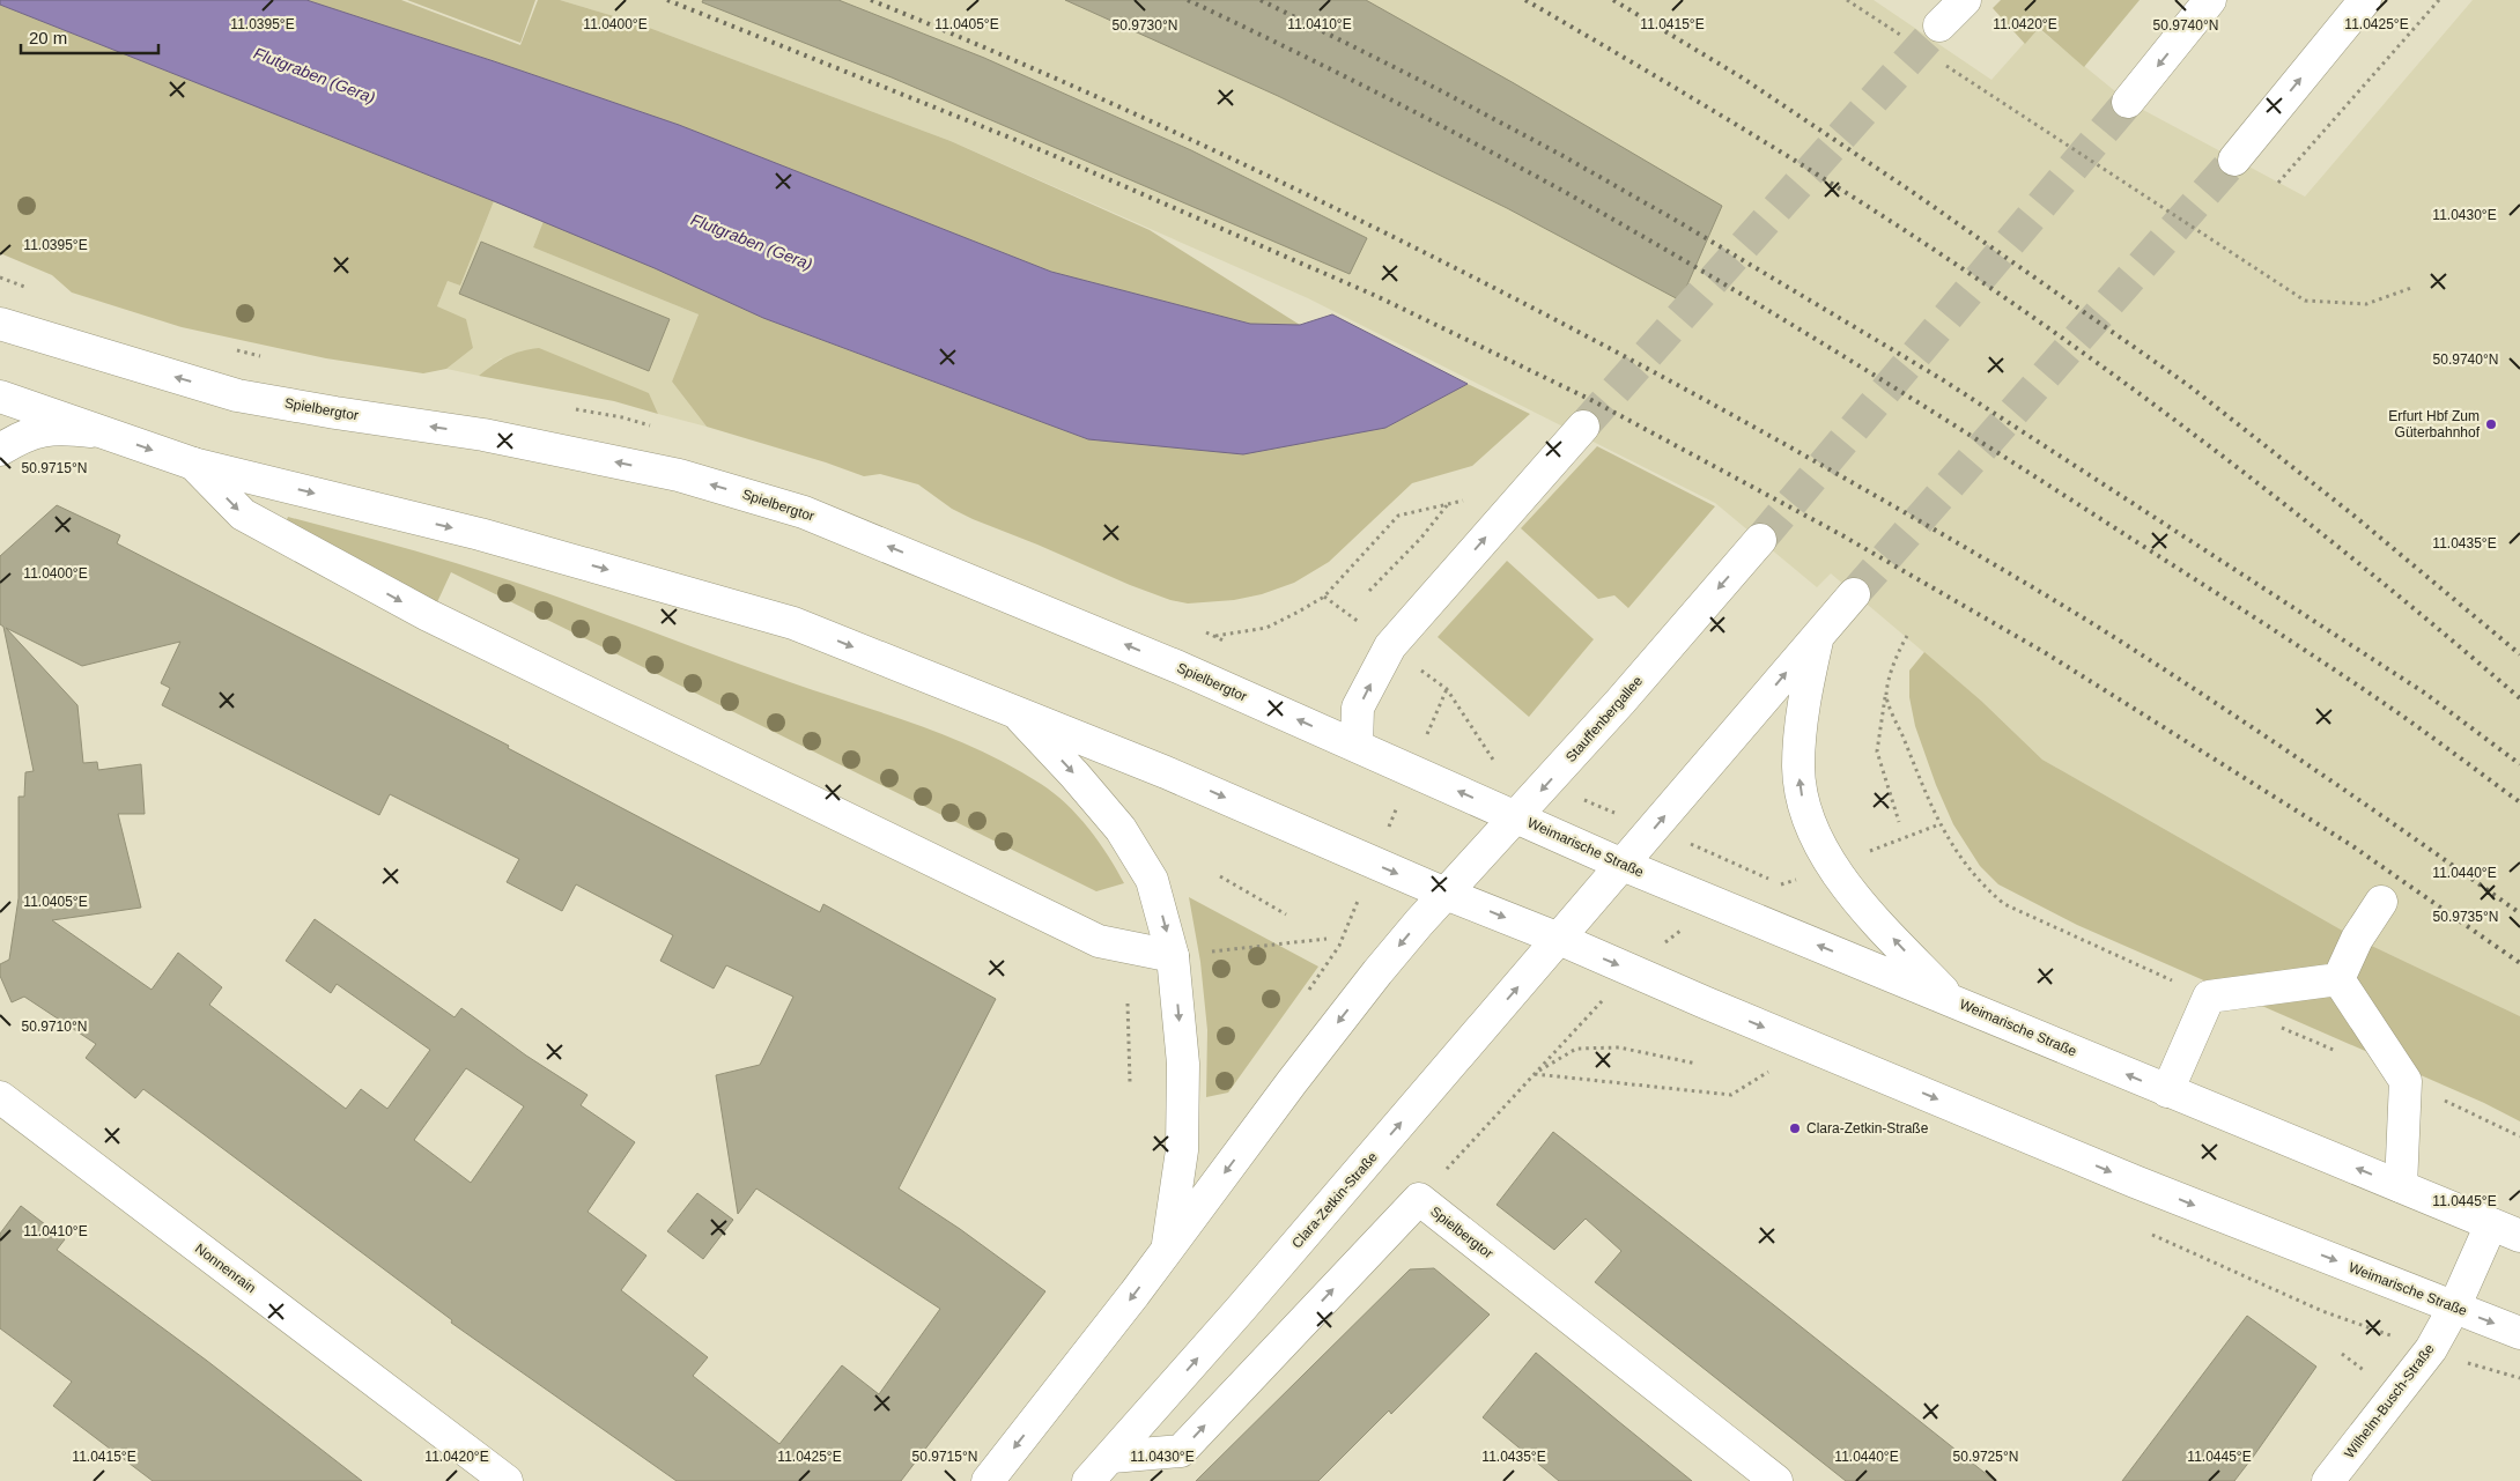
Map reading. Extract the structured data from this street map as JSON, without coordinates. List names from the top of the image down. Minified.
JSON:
{"streets":{"main road":["Spielbergtor","Stauffenbergallee","Weimarische Straße","Clara-Zetkin-Straße","Nonnenrain","Wilhelm-Busch-Straße"]},"crossings":[["Spielbergtor","Stauffenbergallee"],["Spielbergtor","Weimarische Straße"],["Spielbergtor","Clara-Zetkin-Straße"],["Stauffenbergallee","Weimarische Straße"],["Weimarische Straße","Clara-Zetkin-Straße"],["Weimarische Straße","Wilhelm-Busch-Straße"]],"water":["Flutgraben (Gera)"],"places":["Erfurt Hbf Zum Güterbahnhof","Clara-Zetkin-Straße"],"scale_bar":"20 m","coordinates":["11.0400°E","11.0395°E","11.0405°E","11.0410°E","11.0415°E","11.0420°E","11.0425°E","50.9730°N","50.9740°N","11.0430°E","50.9715°N","11.0435°E","11.0440°E","50.9735°N","50.9710°N","11.0445°E","50.9725°N"]}
